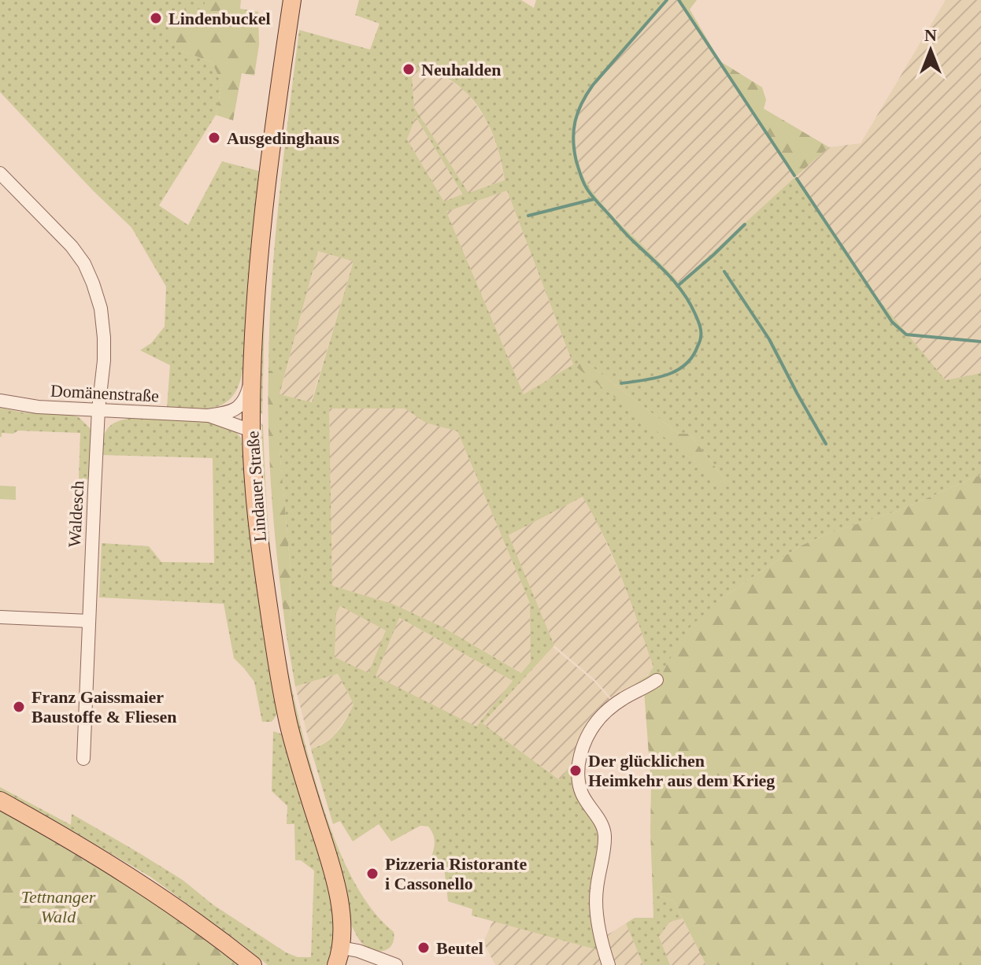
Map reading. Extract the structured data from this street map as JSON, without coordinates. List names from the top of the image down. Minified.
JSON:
{"streets":{"main road":["Lindauer Straße"],"street":["Domänenstraße","Waldesch"]},"crossings":[["Domänenstraße","Lindauer Straße"],["Domänenstraße","Waldesch"]],"parks":["Tettnanger Wald"],"places":["Lindenbuckel","Neuhalden","Ausgedinghaus","Franz Gaissmaier Baustoffe & Fliesen","Der glücklichen Heimkehr aus dem Krieg","Pizzeria Ristorante i Cassonello","Beutel"],"north":"top"}
